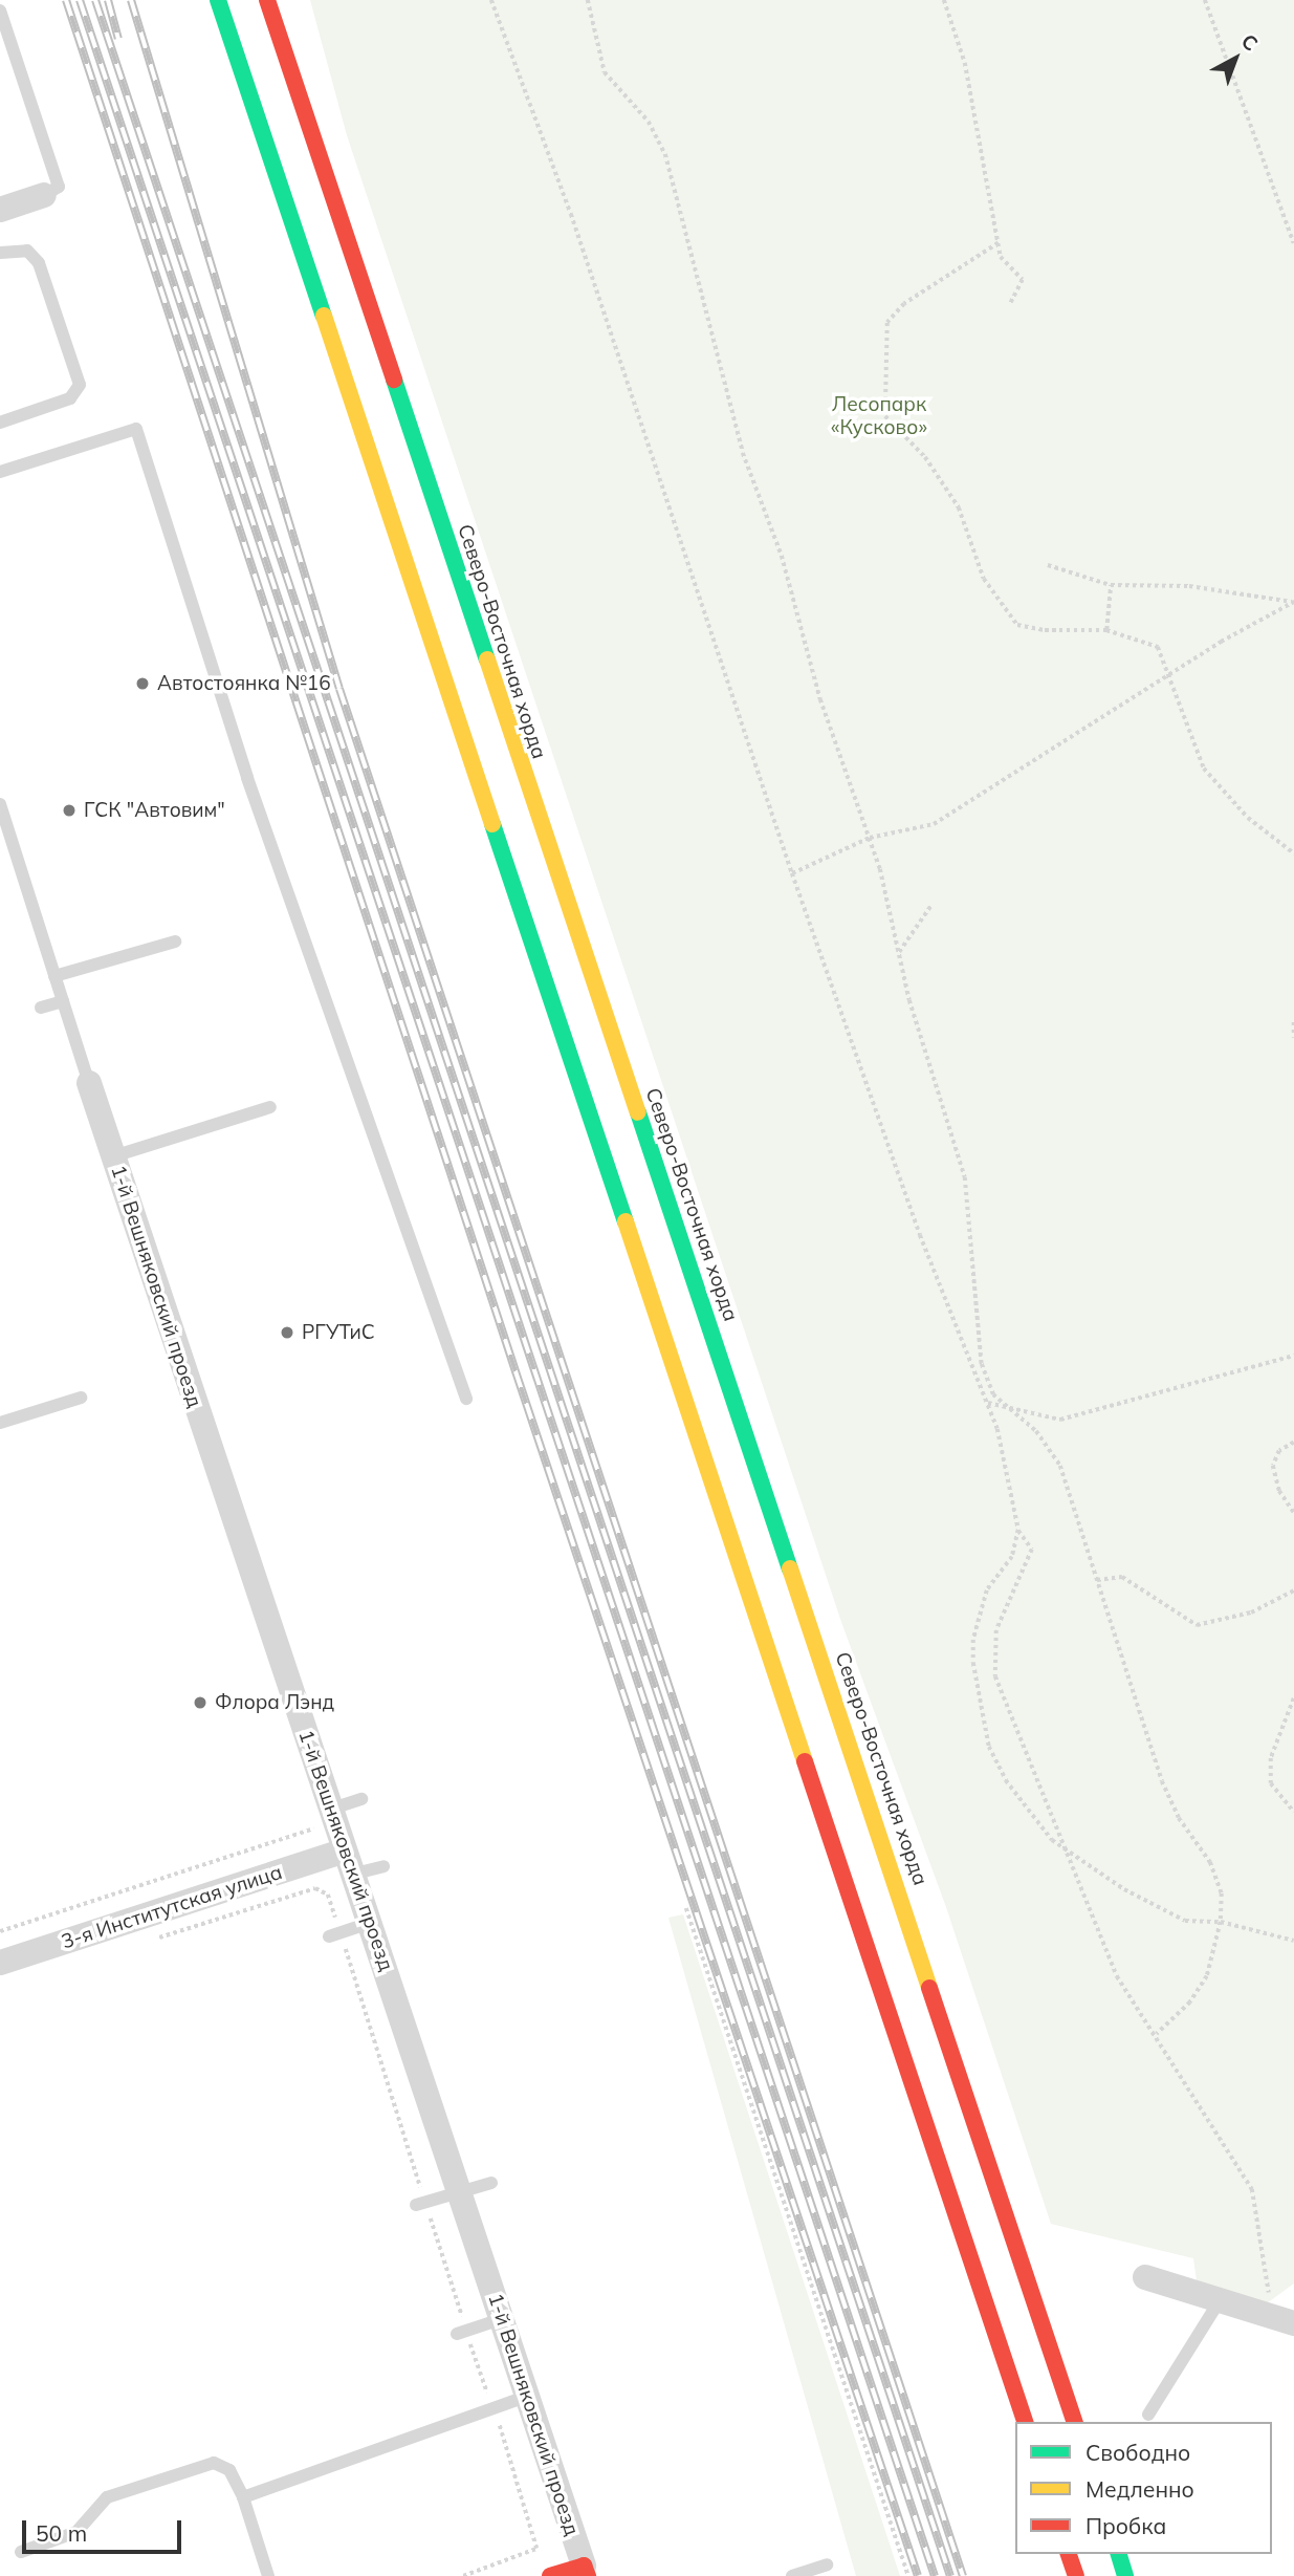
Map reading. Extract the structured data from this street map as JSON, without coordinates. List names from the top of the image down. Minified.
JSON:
{"streets":{"main road":["Северо-Восточная хорда"],"street":["1-й Вешняковский проезд","3-я Институтская улица"]},"crossings":[["1-й Вешняковский проезд","3-я Институтская улица"]],"parks":["Лесопарк «Кусково»"],"places":["Автостоянка №16","ГСК \"Автовим\"","РГУТиС","Флора Лэнд"],"legend":["Свободно","Медленно","Пробка"],"scale_bar":"50 m","north":"top right"}
